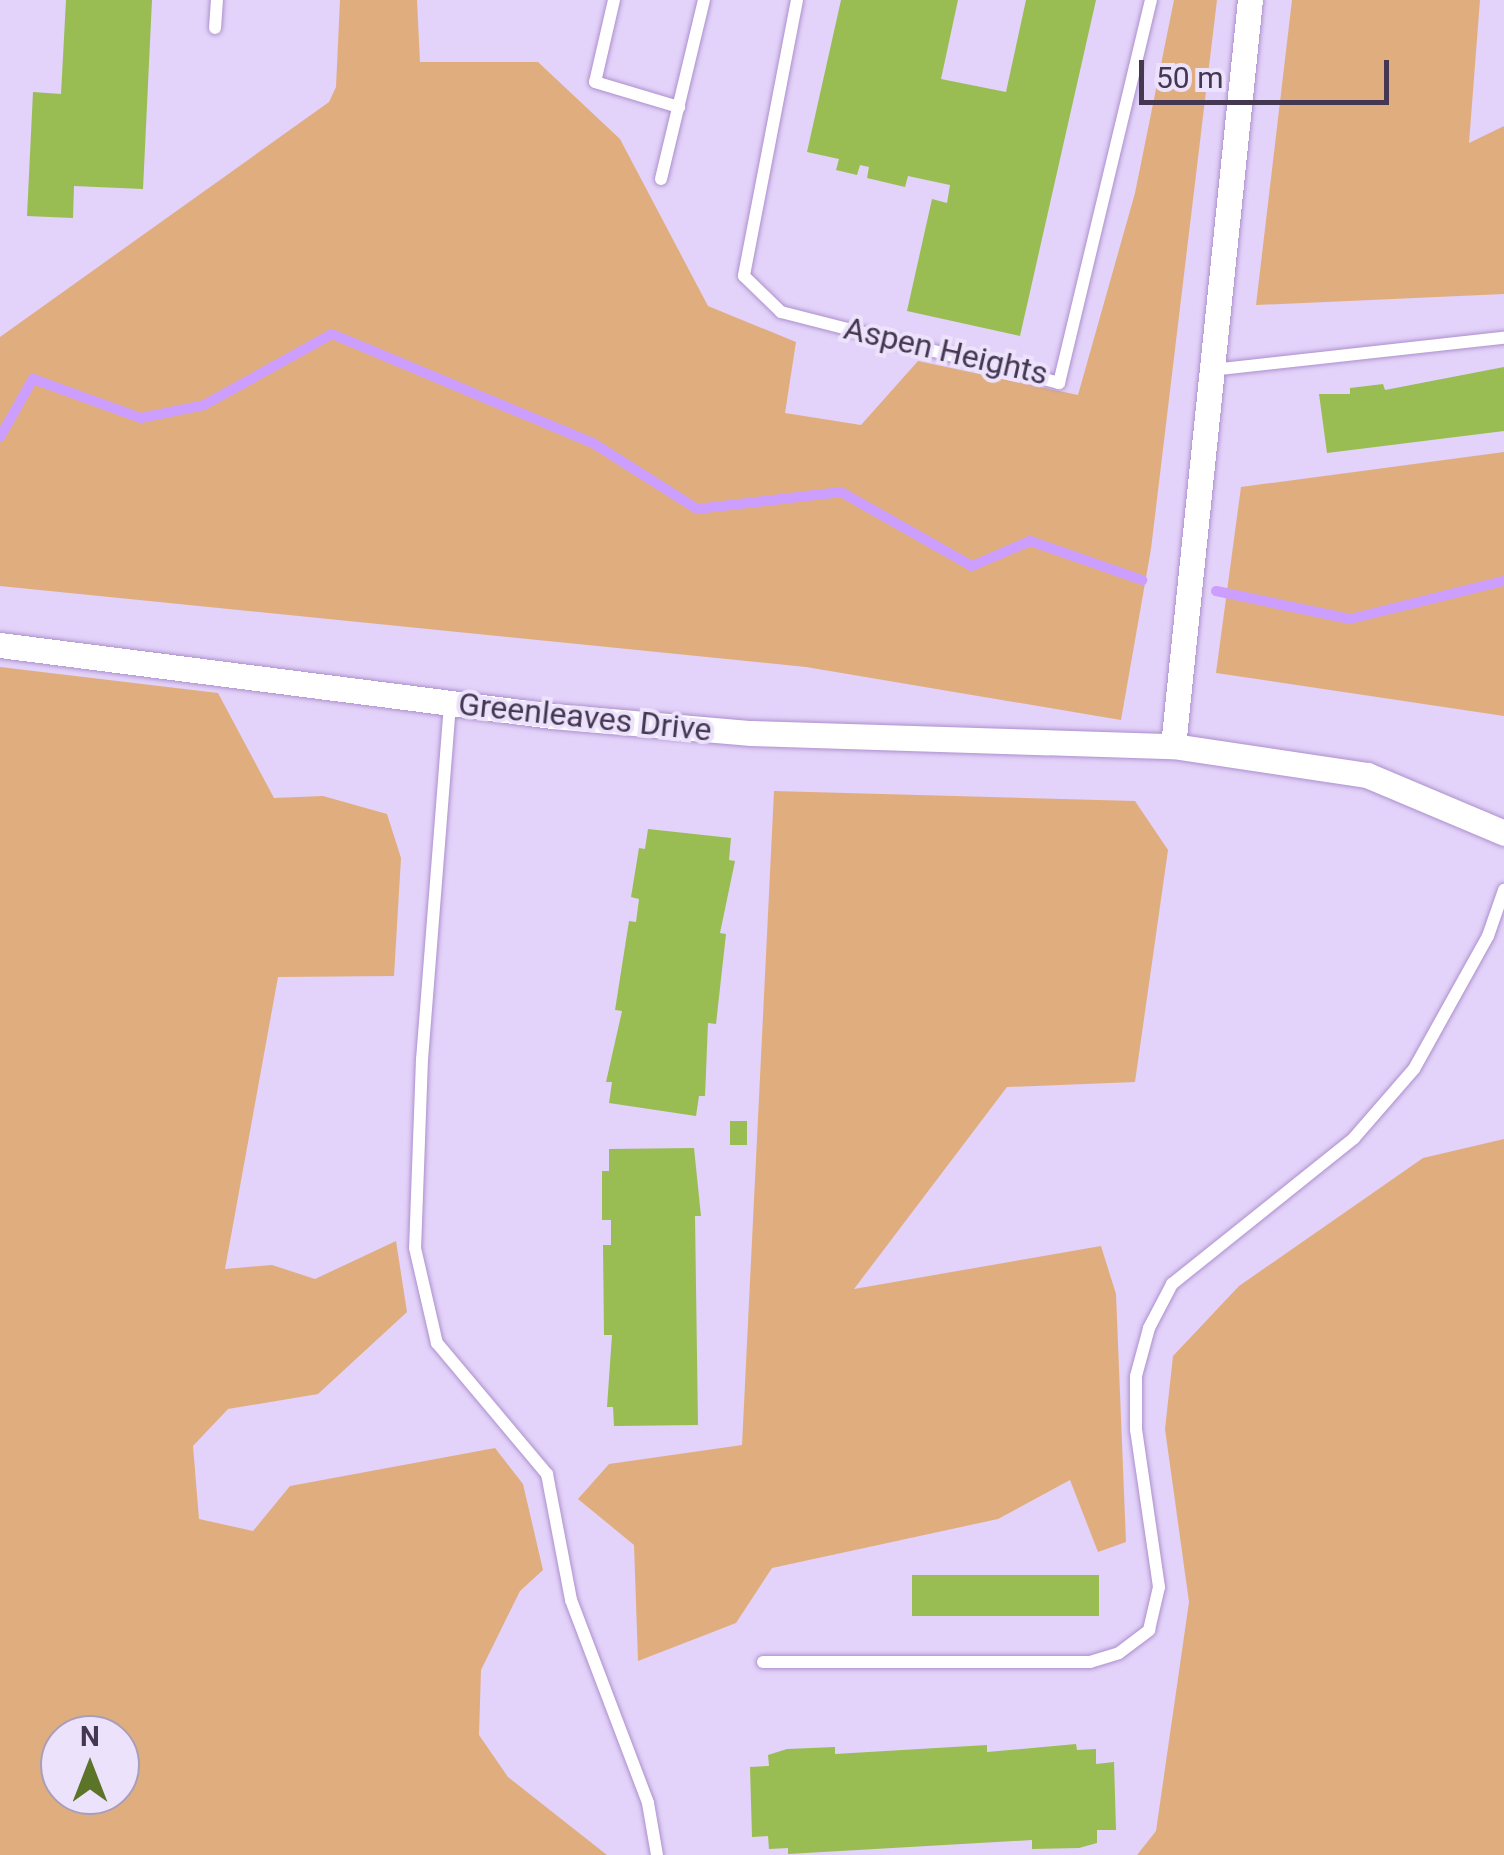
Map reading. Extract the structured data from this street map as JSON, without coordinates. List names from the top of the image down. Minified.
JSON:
{"streets":{"street":["Greenleaves Drive"],"lane":["Aspen Heights"]},"scale_bar":"50 m","north":"top"}
